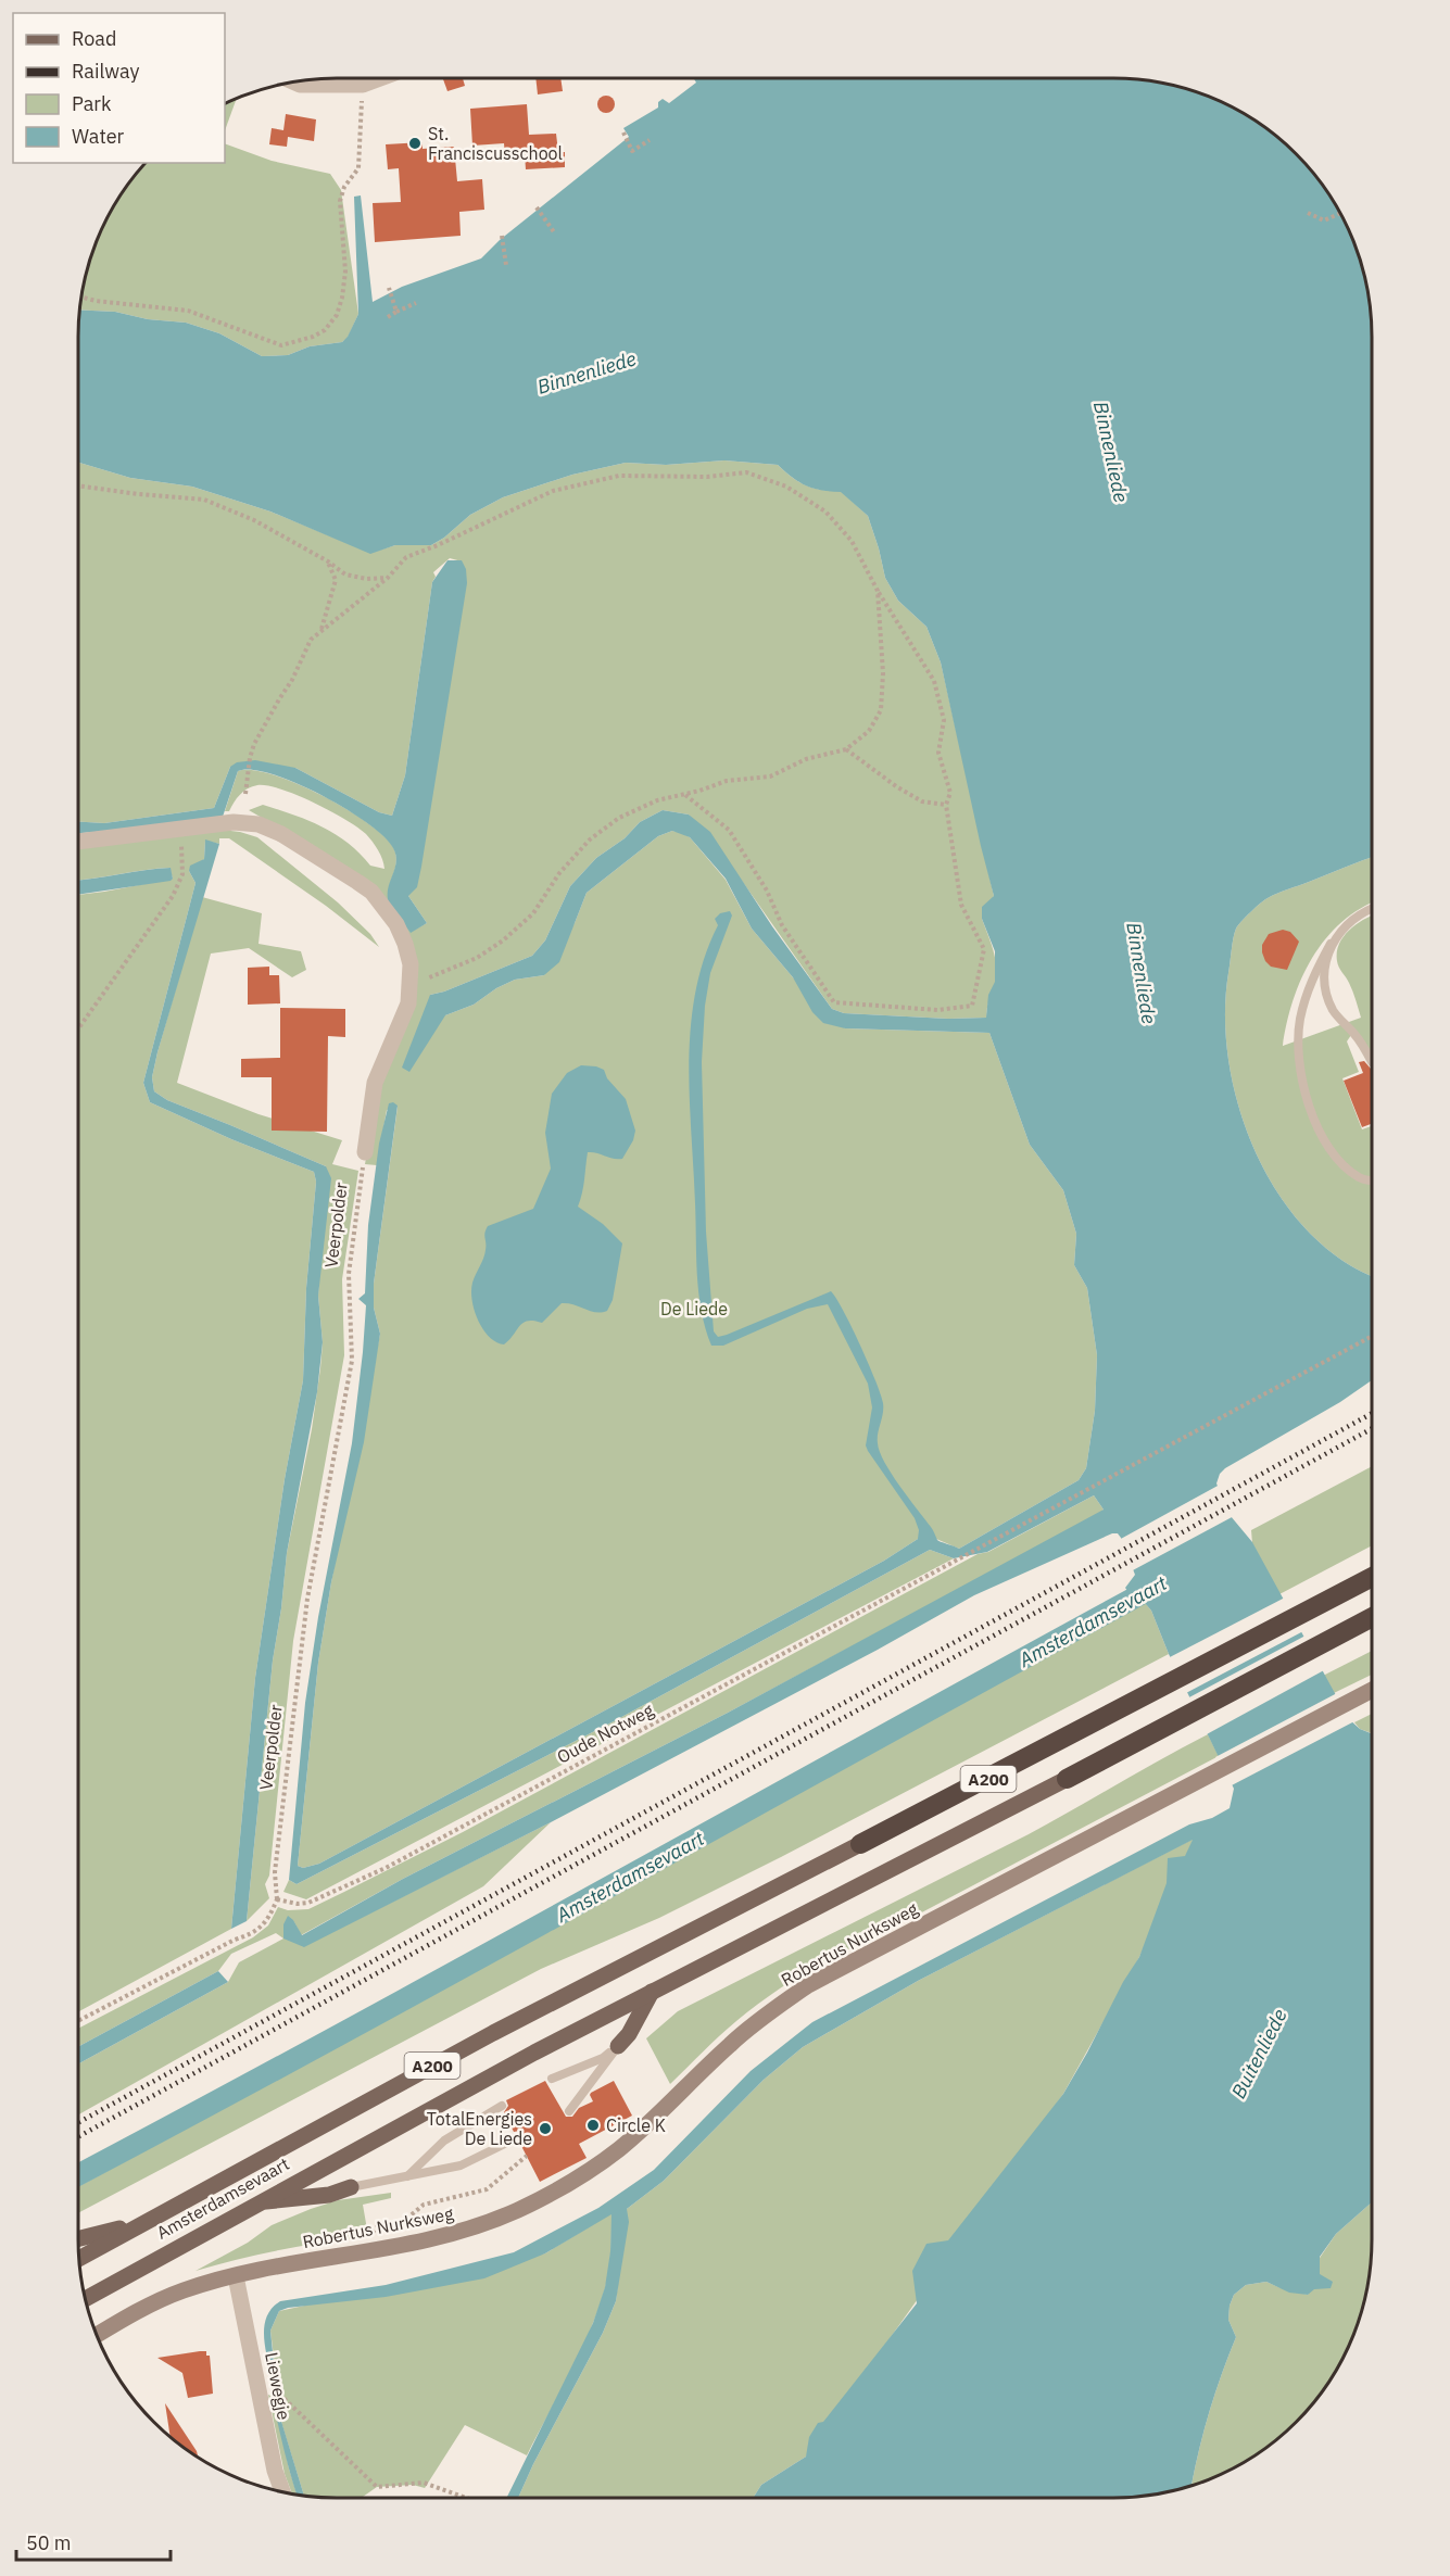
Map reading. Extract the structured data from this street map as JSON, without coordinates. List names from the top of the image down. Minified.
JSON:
{"streets":{"highway":["A200","Amsterdamsevaart"],"main road":["Robertus Nurksweg"],"street":["Liewegje"],"path":["Veerpolder","Oude Notweg"]},"crossings":[["Veerpolder","Oude Notweg"],["A200","Amsterdamsevaart"],["Robertus Nurksweg","Liewegje"]],"water":["Binnenliede","Amsterdamsevaart","Buitenliede"],"parks":["De Liede"],"places":["St. Franciscusschool","Circle K","TotalEnergies De Liede"],"legend":["Road","Railway","Park","Water"],"scale_bar":"50 m"}
